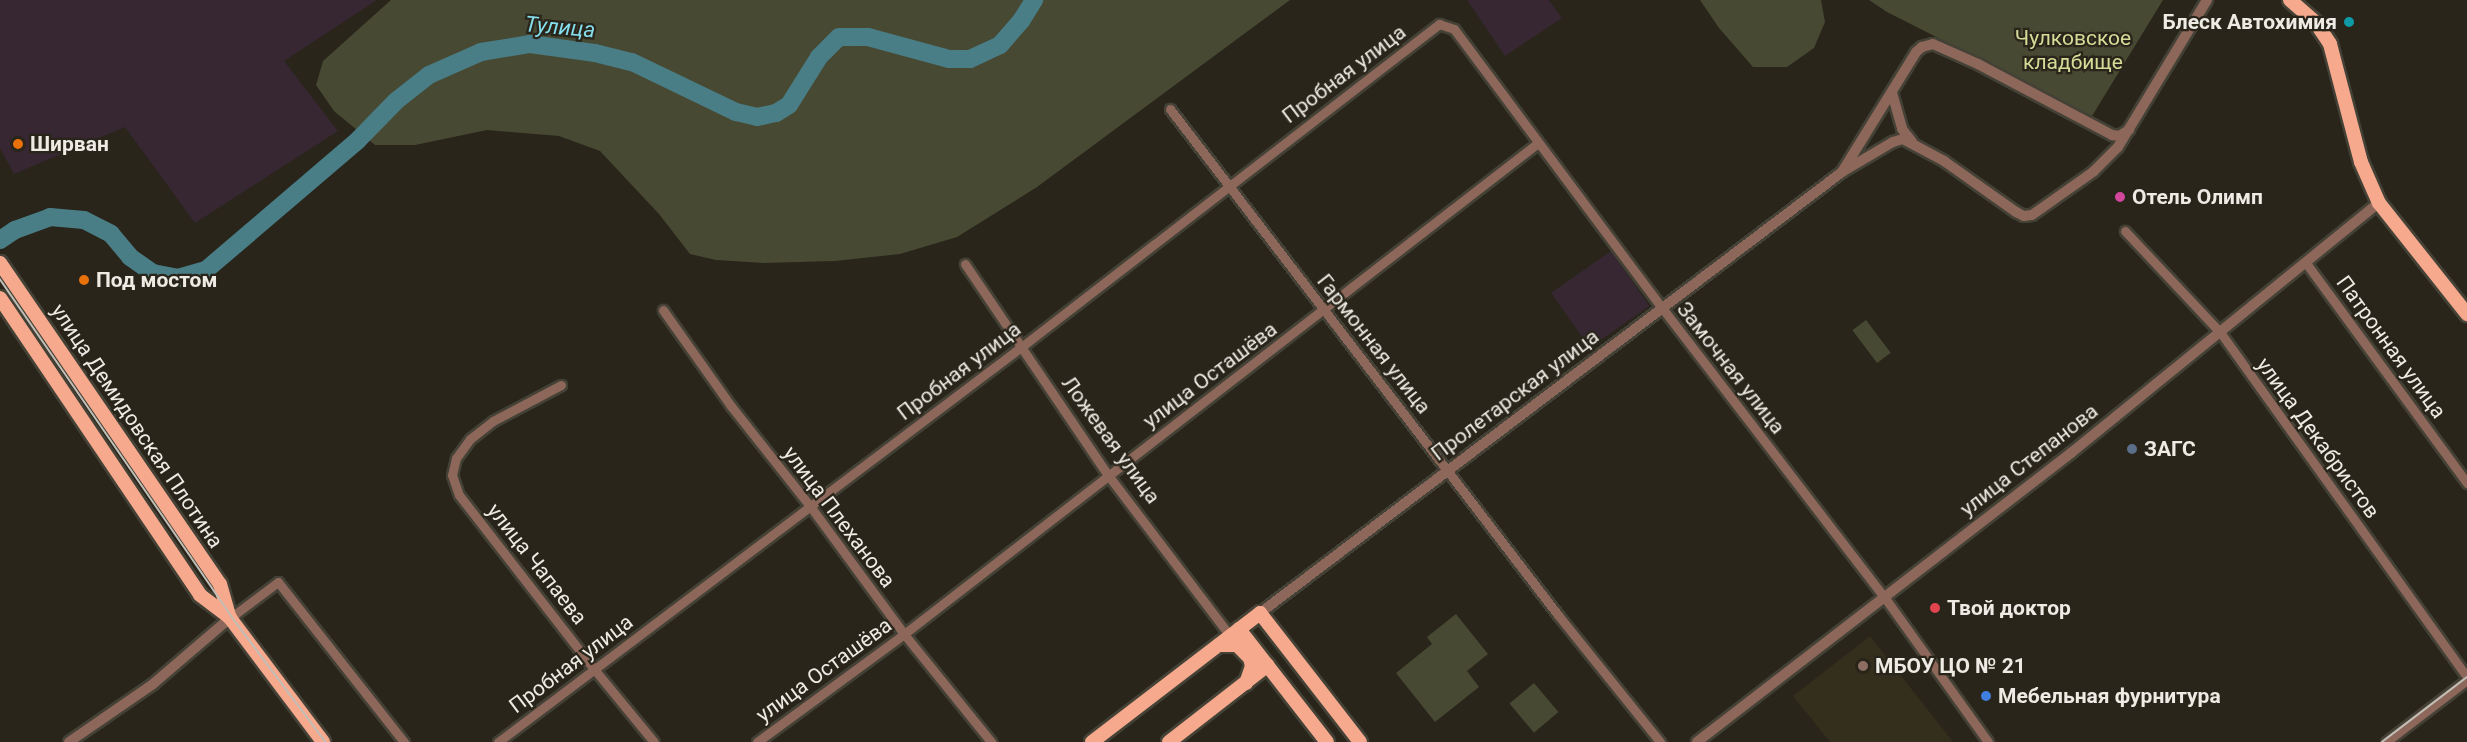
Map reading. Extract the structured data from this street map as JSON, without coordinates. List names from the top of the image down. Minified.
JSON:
{"streets":{"main road":["Пролетарская улица","улица Демидовская Плотина","Ложевая улица"],"street":["Пробная улица","Гармонная улица","Патронная улица","Замочная улица","улица Осташёва","улица Декабристов","улица Степанова","улица Плеханова","улица Чапаева"]},"crossings":[["Пробная улица","Гармонная улица"],["Пробная улица","Замочная улица"],["Пробная улица","Ложевая улица"],["Пробная улица","улица Плеханова"],["Пробная улица","улица Чапаева"],["Гармонная улица","улица Осташёва"],["Гармонная улица","Пролетарская улица"],["Патронная улица","улица Степанова"],["Замочная улица","улица Осташёва"],["Замочная улица","Пролетарская улица"],["Замочная улица","улица Степанова"],["улица Осташёва","Ложевая улица"],["улица Осташёва","улица Плеханова"],["Пролетарская улица","Ложевая улица"],["улица Декабристов","улица Степанова"]],"water":["Тулица"],"parks":["Чулковское кладбище"],"places":["Блеск Автохимия","Ширван","Отель Олимп","Под мостом","ЗАГС","Твой доктор","МБОУ ЦО № 21","Мебельная фурнитура"]}
